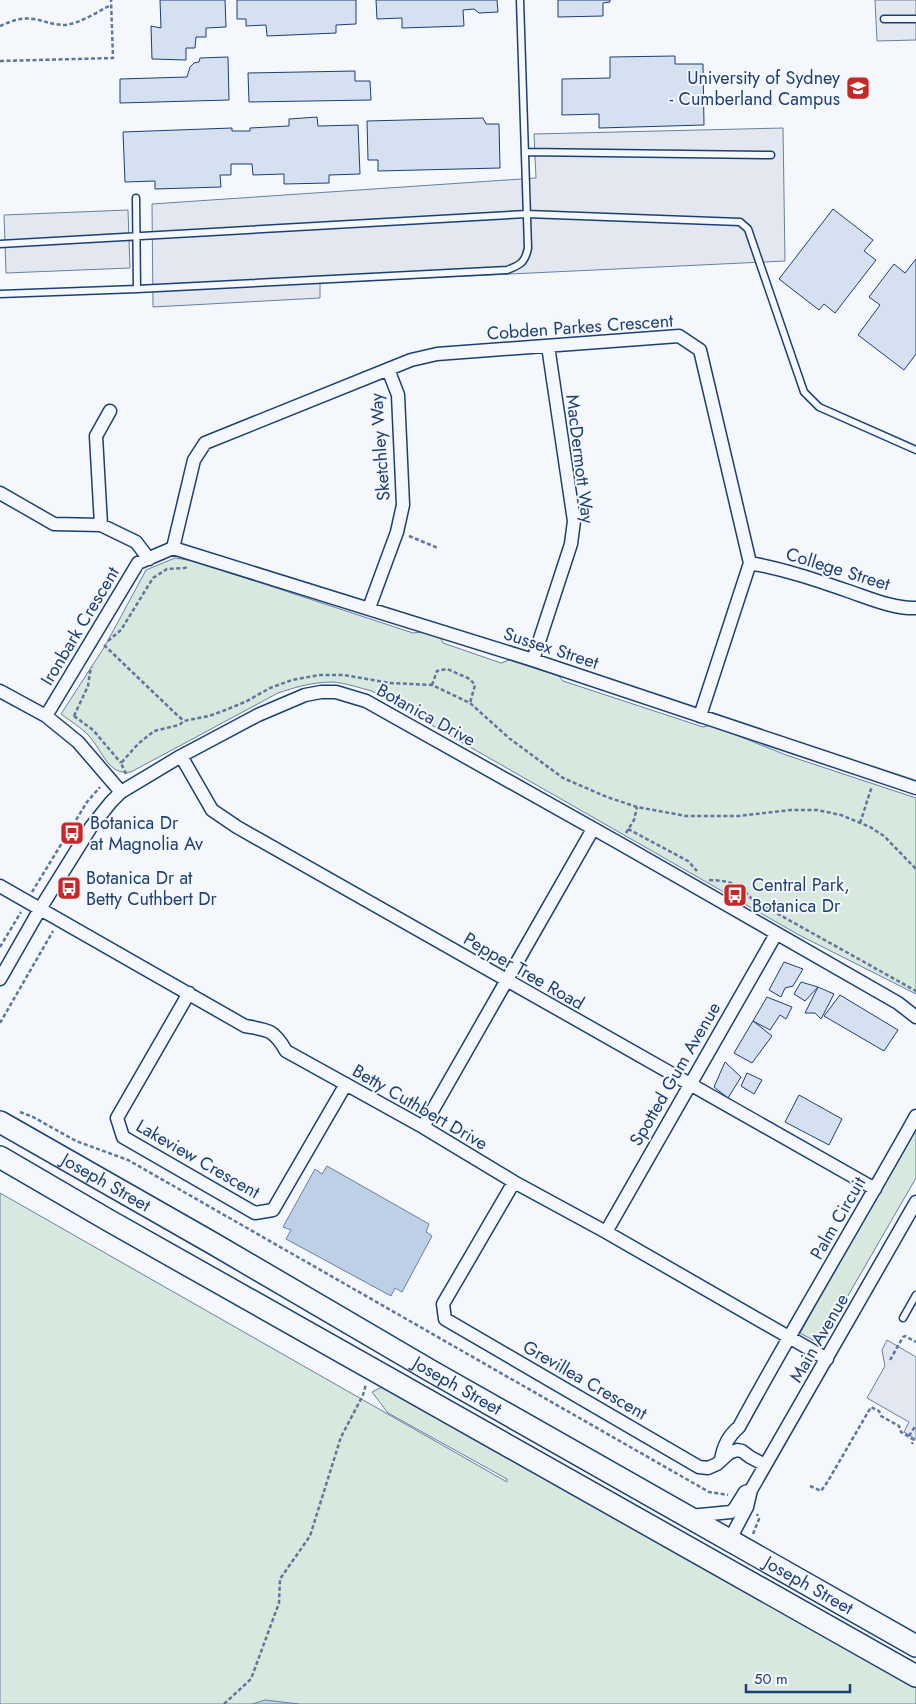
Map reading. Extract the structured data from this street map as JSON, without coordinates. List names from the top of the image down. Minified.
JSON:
{"streets":{"highway":["Joseph Street"],"street":["Cobden Parkes Crescent","Sketchley Way","MacDermott Way","College Street","Ironbark Crescent","Sussex Street","Botanica Drive","Pepper Tree Road","Spotted Gum Avenue","Betty Cuthbert Drive","Lakeview Crescent","Palm Circuit","Main Avenue","Grevillea Crescent"]},"crossings":[["Cobden Parkes Crescent","Sketchley Way"],["Cobden Parkes Crescent","MacDermott Way"],["Cobden Parkes Crescent","College Street"],["Cobden Parkes Crescent","Ironbark Crescent"],["Cobden Parkes Crescent","Sussex Street"],["Sketchley Way","Sussex Street"],["MacDermott Way","Sussex Street"],["Ironbark Crescent","Sussex Street"],["Botanica Drive","Pepper Tree Road"],["Botanica Drive","Spotted Gum Avenue"],["Botanica Drive","Betty Cuthbert Drive"],["Pepper Tree Road","Spotted Gum Avenue"],["Pepper Tree Road","Palm Circuit"],["Spotted Gum Avenue","Betty Cuthbert Drive"],["Betty Cuthbert Drive","Lakeview Crescent"],["Betty Cuthbert Drive","Palm Circuit"],["Betty Cuthbert Drive","Main Avenue"],["Betty Cuthbert Drive","Grevillea Crescent"],["Joseph Street","Main Avenue"]],"places":{"school or university":["University of Sydney - Cumberland Campus"],"bus stop":["Botanica Dr at Magnolia Av","Botanica Dr at Betty Cuthbert Dr","Central Park, Botanica Dr"]},"scale_bar":"50 m"}
